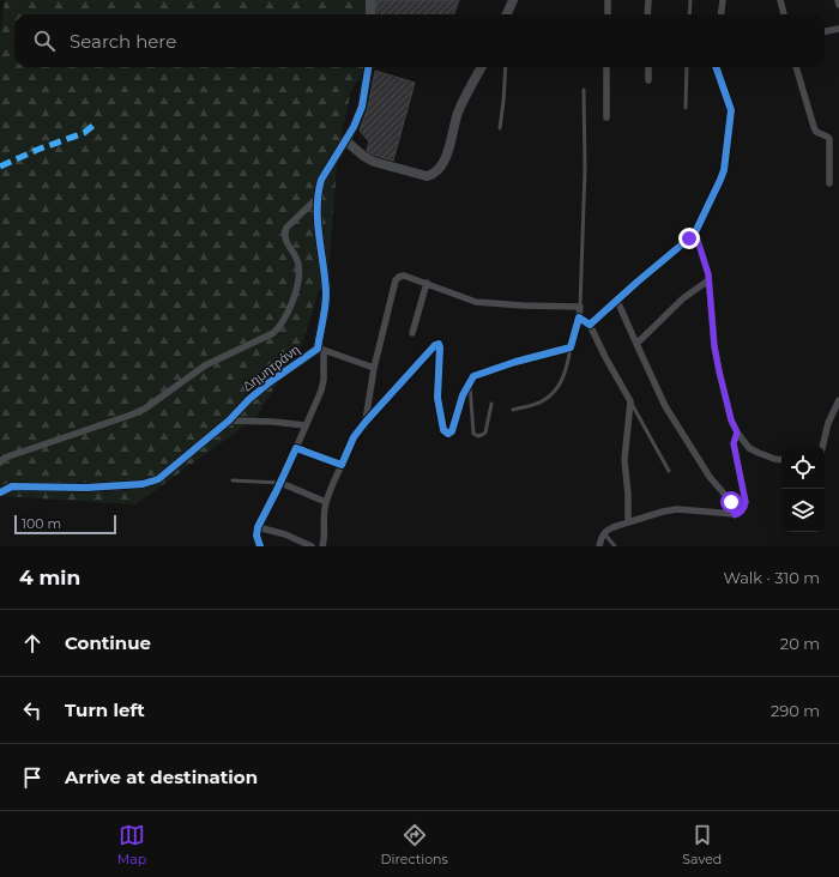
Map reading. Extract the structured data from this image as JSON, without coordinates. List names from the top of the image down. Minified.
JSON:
{"streets":{"street":["Δημητράνη"]},"scale_bar":"100 m","page":{"search":"Search here","scale":"100 m","heading":["4 min","Walk · 310 m"],"list":[["Continue","20 m"],["Turn left","290 m"],"Arrive at destination"],"nav":["Map","Directions","Saved"]}}
